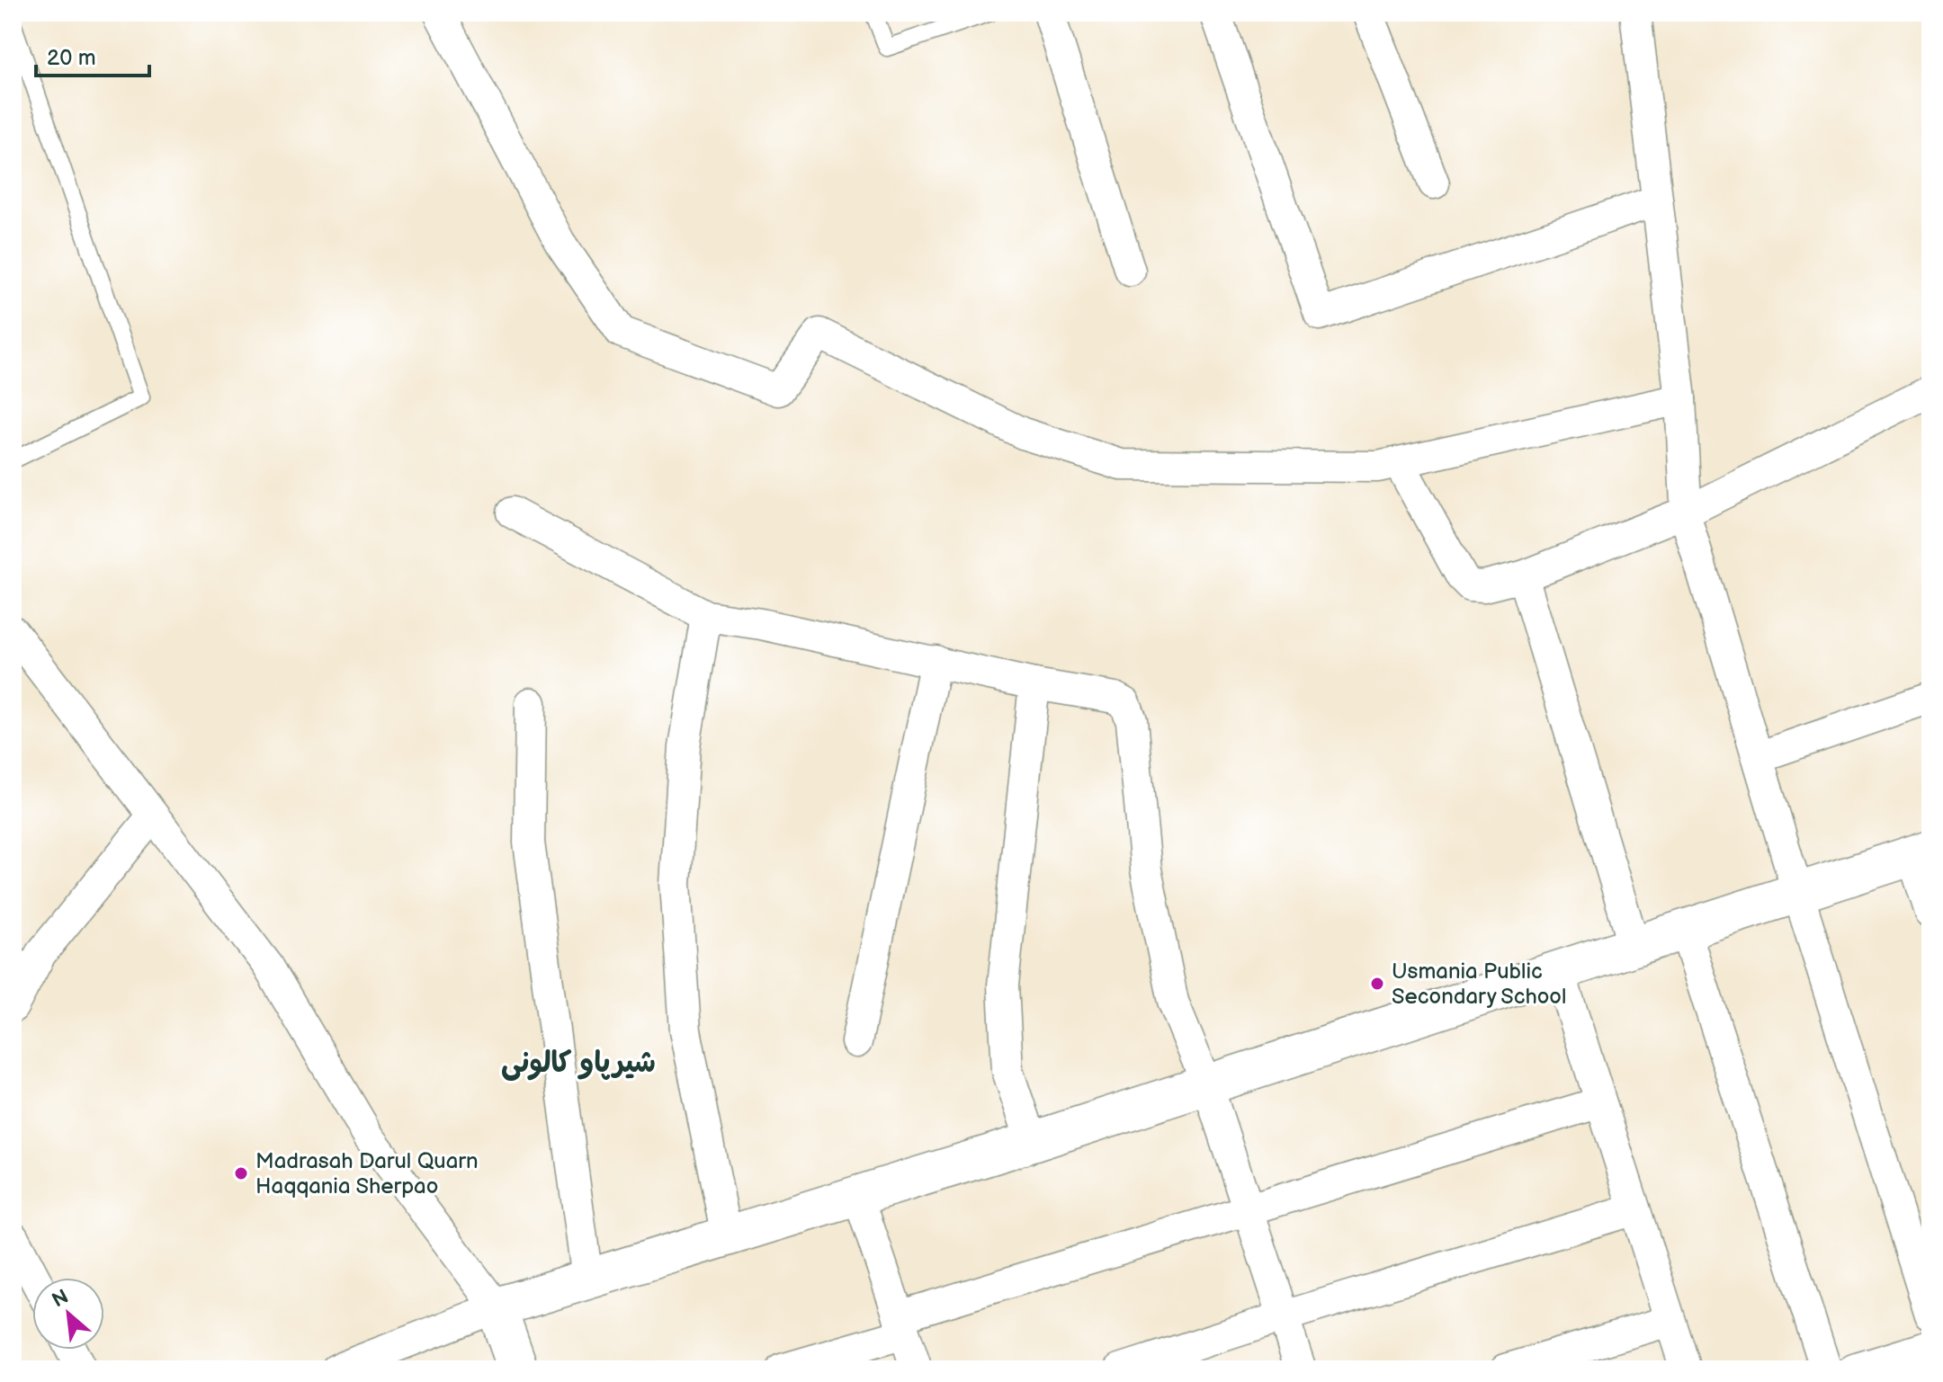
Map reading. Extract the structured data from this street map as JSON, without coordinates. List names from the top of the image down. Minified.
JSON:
{"districts":["شیرپاو کالونی"],"places":["Usmania Public Secondary School","Madrasah Darul Quarn Haqqania Sherpao"],"scale_bar":"20 m","north":"top left"}
